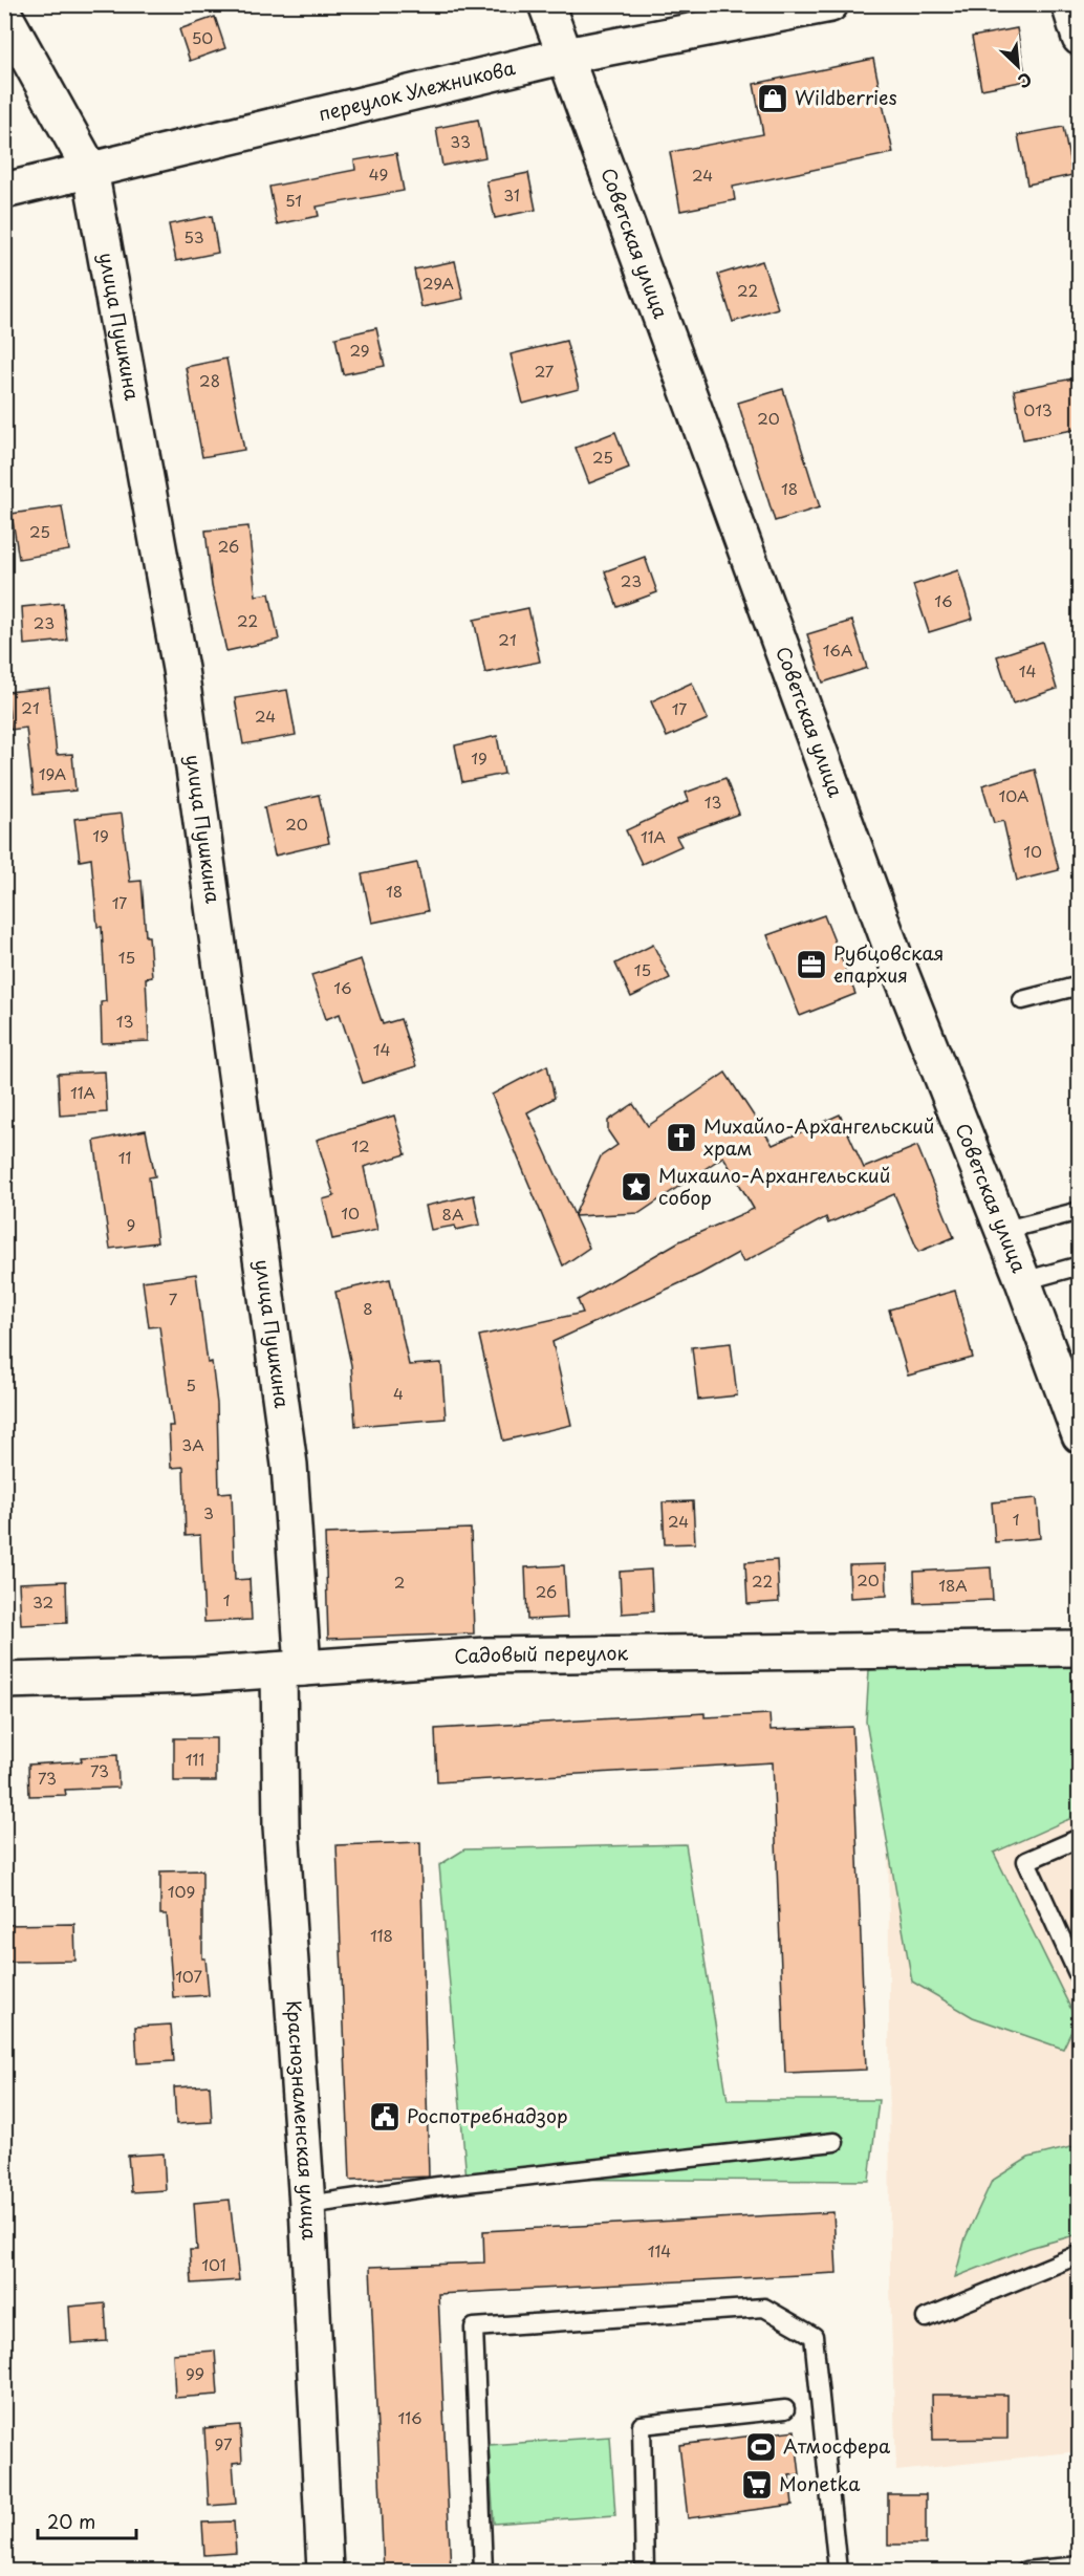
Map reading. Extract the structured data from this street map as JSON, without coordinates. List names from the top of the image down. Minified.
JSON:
{"streets":{"street":["переулок Улежникова","Советская улица","улица Пушкина","Садовый переулок","Краснознаменская улица"]},"crossings":[["переулок Улежникова","Советская улица"],["переулок Улежникова","улица Пушкина"],["улица Пушкина","Садовый переулок"],["улица Пушкина","Краснознаменская улица"],["Садовый переулок","Краснознаменская улица"]],"places":{"shop":["Wildberries"],"office":["Рубцовская епархия"],"church":["Михайло-Архангельский храм"],"place":["Михаило-Архангельский собор"],"public building":["Роспотребнадзор"],"sports":["Атмосфера"],"supermarket":["Monetka"]},"house_numbers":["50","33","49","24","31","51","53","29А","22","29","27","28","013","20","25","18","25","26","23","16","22","23","21","16А","14","21","17","24","19","19А","10А","13","20","19","11А","10","18","17","15","15","16","13","14","11А","12","11","10","8А","9","7","8","5","4","3А","3","1","24","20","22","2","18А","26","1","32","111","73","73","109","118","107","114","101","99","116","97"],"scale_bar":"20 m","north":"bottom right"}
